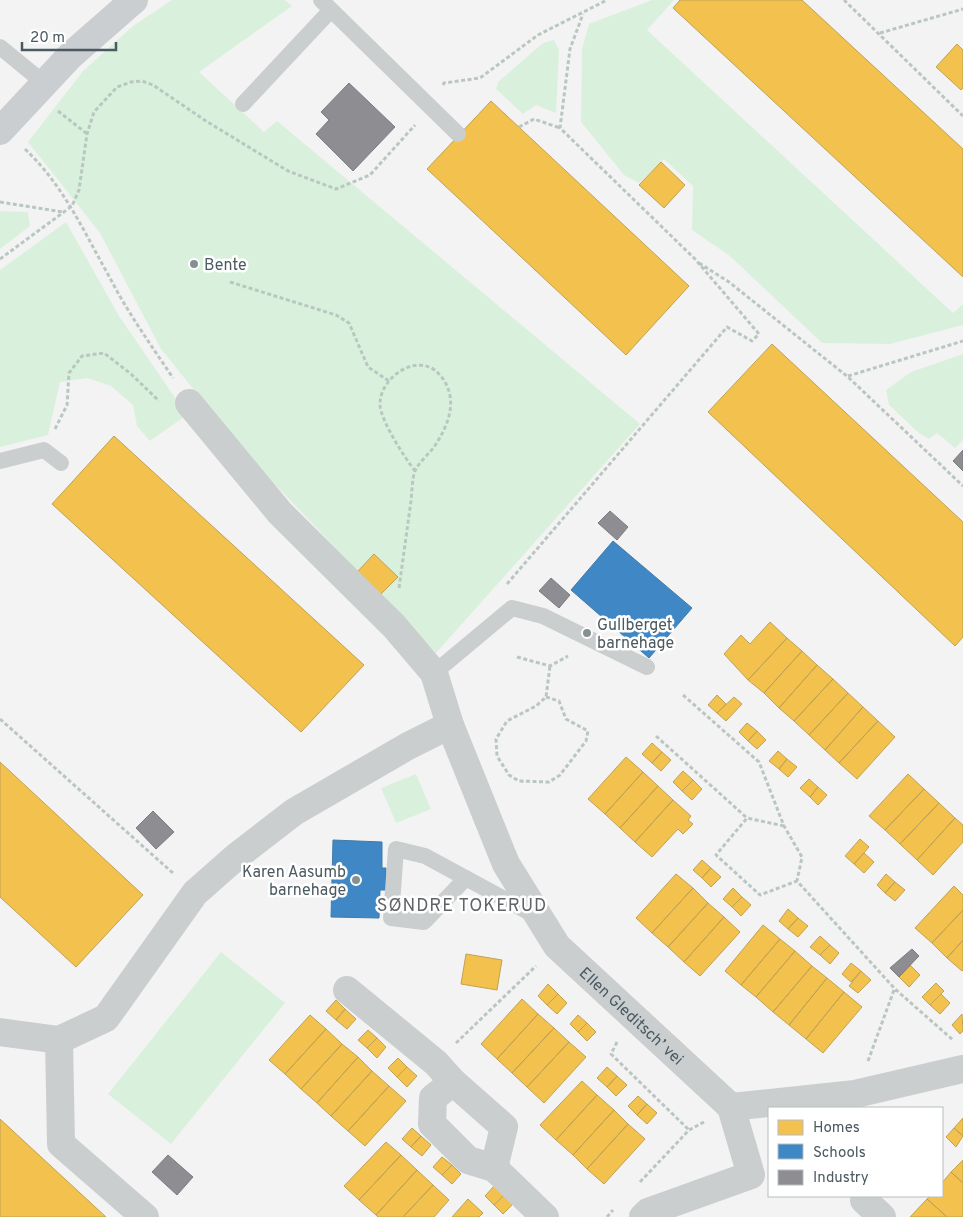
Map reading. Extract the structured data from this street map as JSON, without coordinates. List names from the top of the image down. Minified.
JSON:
{"streets":{"street":["Ellen Gleditsch’ vei"]},"districts":["SØNDRE TOKERUD"],"places":["Bente","Gullberget barnehage","Karen Aasumb barnehage"],"legend":["Homes","Schools","Industry"],"scale_bar":"20 m"}
